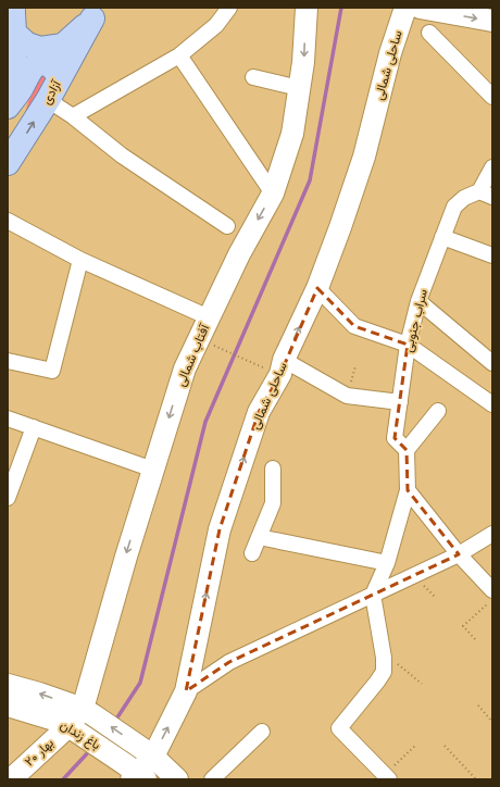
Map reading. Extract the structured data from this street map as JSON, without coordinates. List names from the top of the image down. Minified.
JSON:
{"streets":{"main road":["آزادی"],"street":["ساحلی شمالی","سراب جنوبی","آفتاب شمالی","باغ زندان","بهار ۲۰"]},"crossings":[["ساحلی شمالی","باغ زندان"],["آفتاب شمالی","باغ زندان"],["آفتاب شمالی","بهار ۲۰"],["باغ زندان","بهار ۲۰"]],"one_way":["آزادی","آفتاب شمالی"]}
